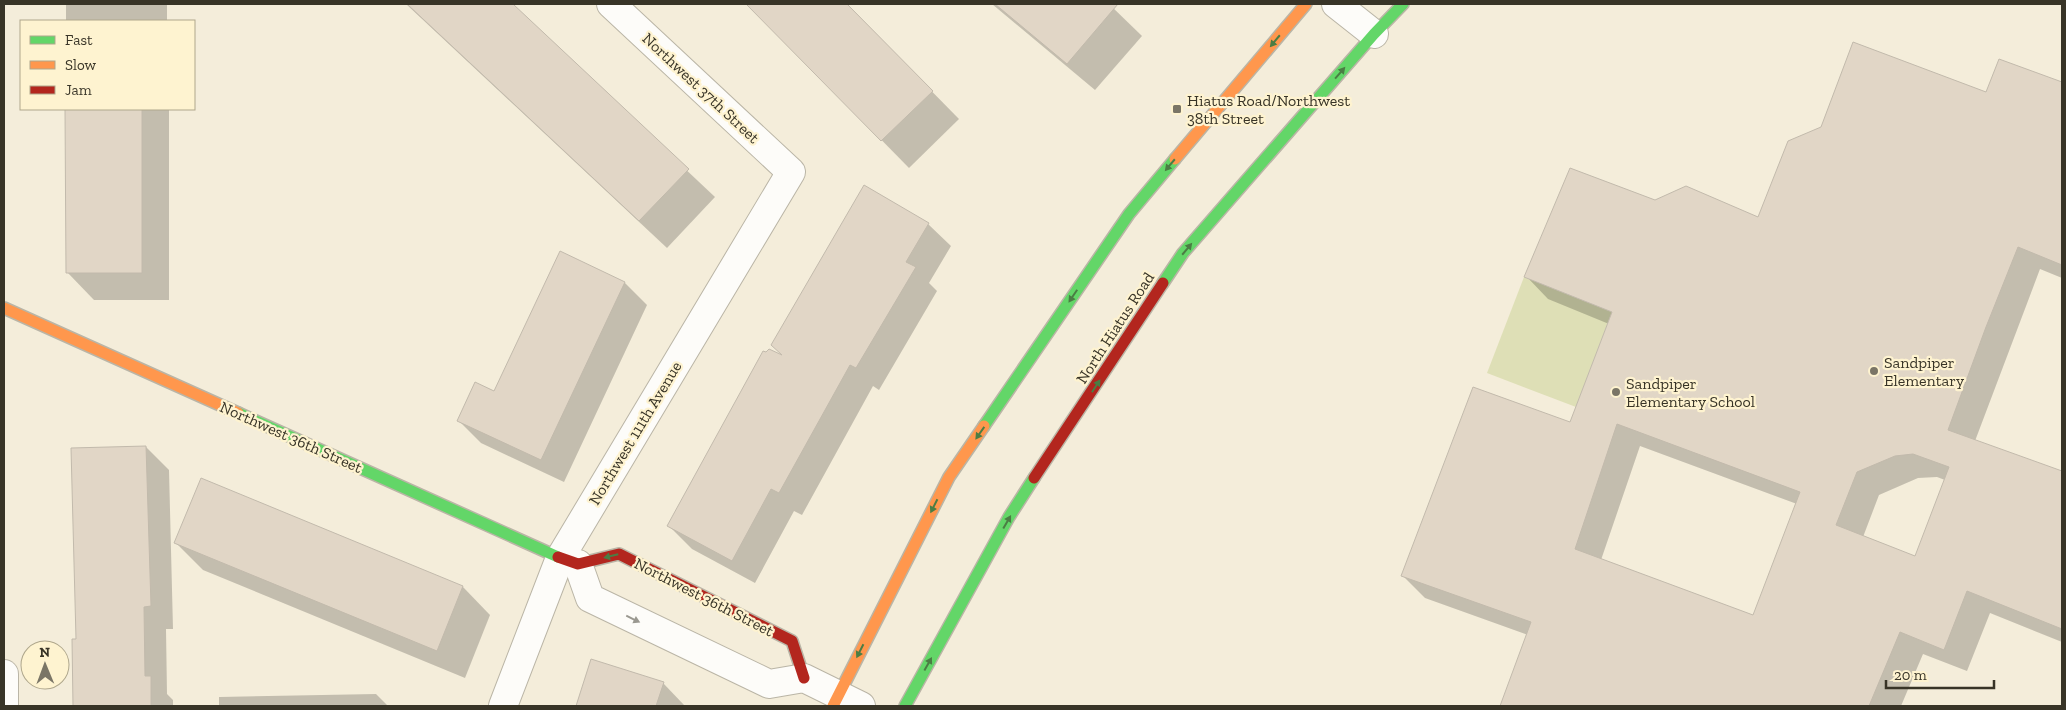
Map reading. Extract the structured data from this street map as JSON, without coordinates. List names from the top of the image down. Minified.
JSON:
{"streets":{"main road":["North Hiatus Road","Northwest 36th Street"],"street":["Northwest 37th Street","Northwest 111th Avenue"]},"crossings":[["Northwest 37th Street","Northwest 111th Avenue"],["Northwest 111th Avenue","Northwest 36th Street"]],"places":{"transit":["Hiatus Road/Northwest 38th Street"],"other":["Sandpiper Elementary","Sandpiper Elementary School"]},"legend":["Fast","Slow","Jam"],"scale_bar":"20 m","north":"top"}
